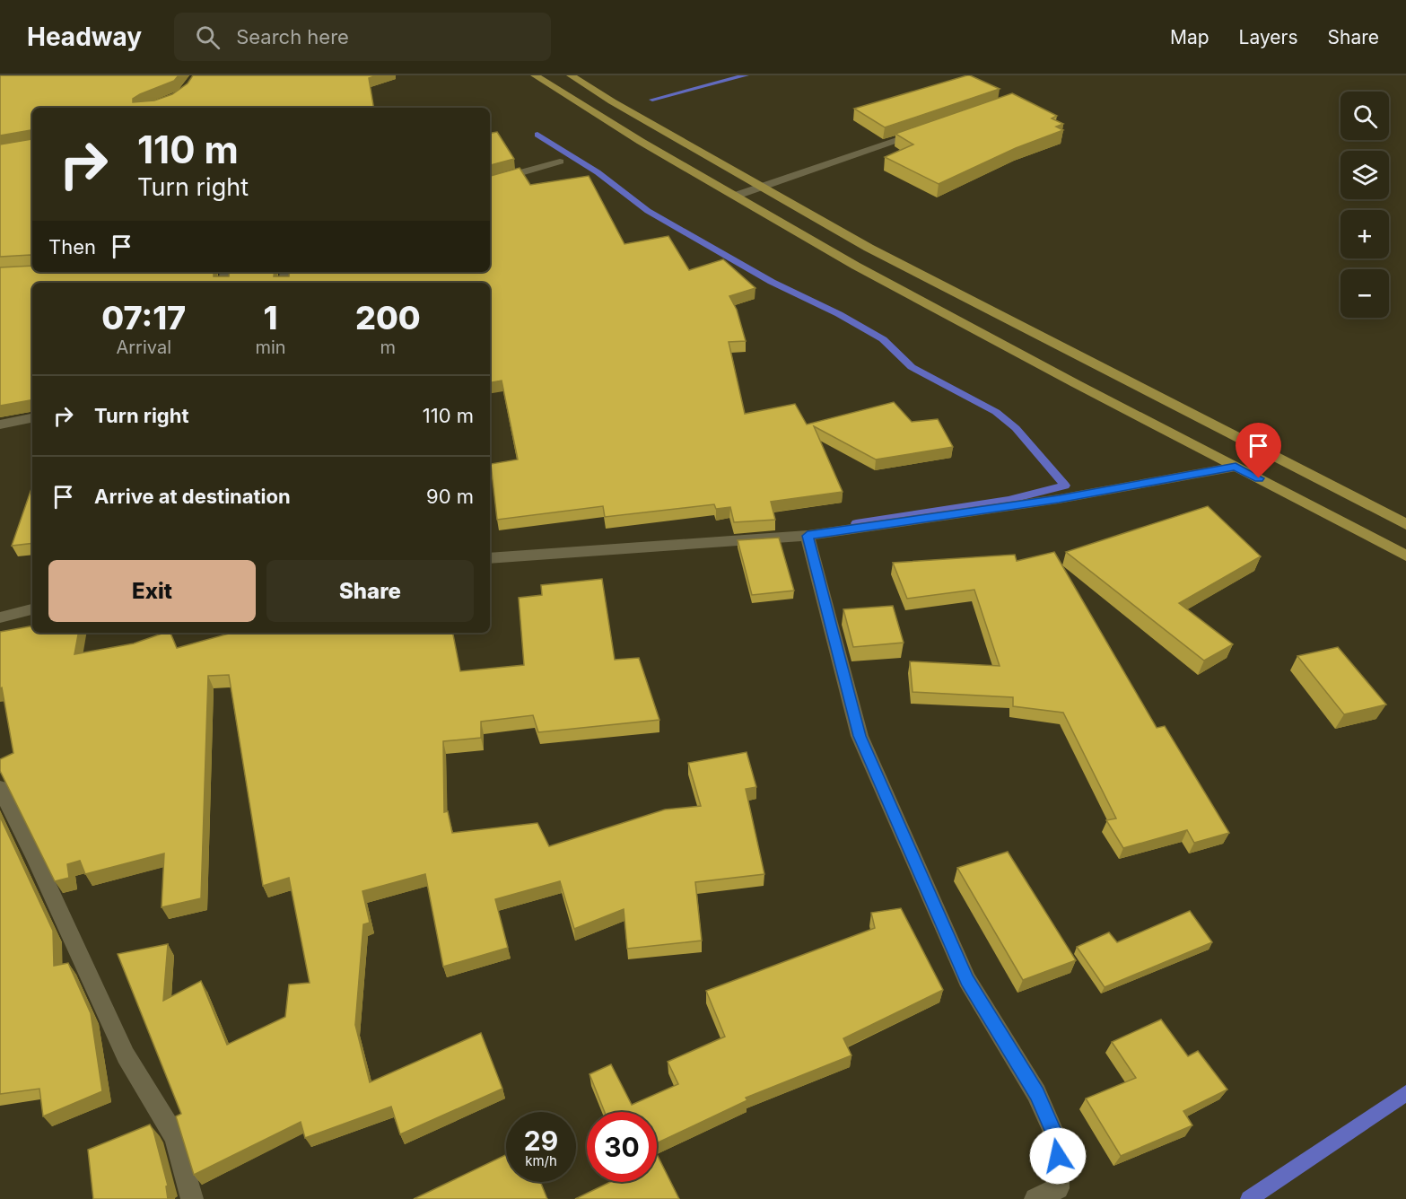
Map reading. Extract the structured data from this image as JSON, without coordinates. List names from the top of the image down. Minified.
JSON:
{"page":{"header":"Headway","search":"Search here","nav":["Map","Layers","Share"],"map_buttons":["+","−"],"turn":["110 m","Turn right"],"then":"Then","eta":["07:17","Arrival","1","min","200","m"],"list":[{"name":"Turn right","value":"110 m"},{"name":"Arrive at destination","value":"90 m"}],"buttons":["Exit","Share"],"speed":"29 km/h","limit":"30"}}
